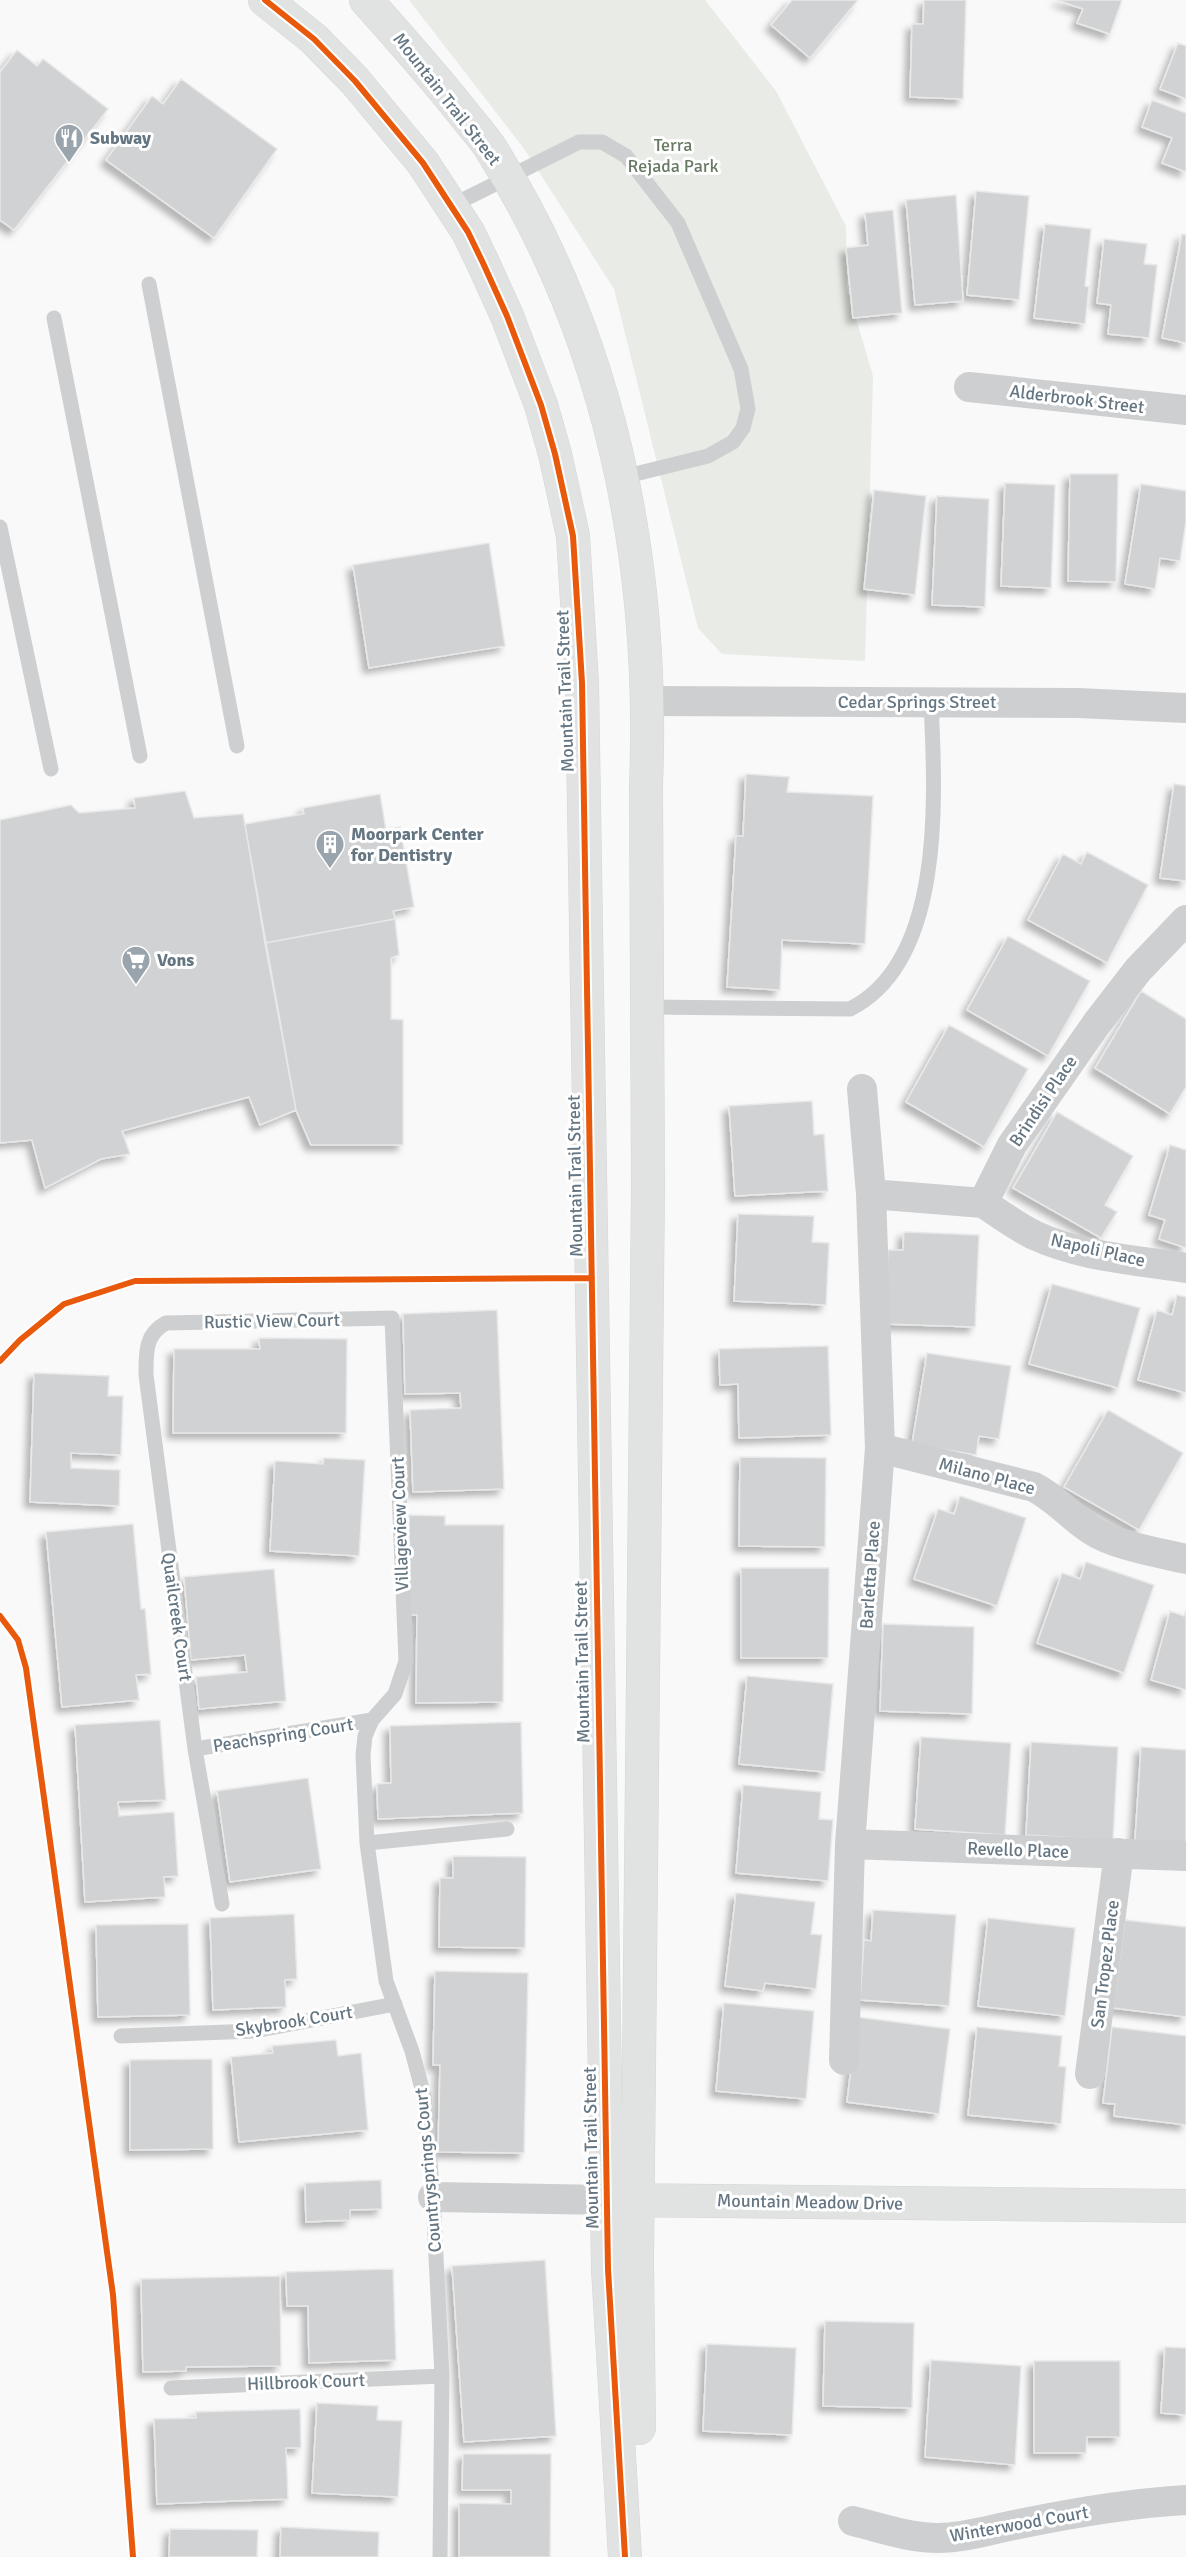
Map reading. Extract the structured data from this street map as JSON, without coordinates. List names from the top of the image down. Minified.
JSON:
{"streets":{"street":["Mountain Trail Street","Alderbrook Street","Cedar Springs Street","Brindisi Place","Napoli Place","Milano Place","Barletta Place","Revello Place","San Tropez Place","Mountain Meadow Drive","Winterwood Court"],"lane":["Rustic View Court","Villageview Court","Quailcreek Court","Peachspring Court","Skybrook Court","Countrysprings Court","Hillbrook Court"]},"crossings":[["Mountain Trail Street","Cedar Springs Street"],["Mountain Trail Street","Mountain Meadow Drive"],["Brindisi Place","Napoli Place"],["Rustic View Court","Villageview Court"],["Rustic View Court","Quailcreek Court"],["Milano Place","Barletta Place"],["Villageview Court","Peachspring Court"],["Villageview Court","Countrysprings Court"],["Barletta Place","Revello Place"],["Quailcreek Court","Peachspring Court"],["Peachspring Court","Countrysprings Court"],["Revello Place","San Tropez Place"],["Skybrook Court","Countrysprings Court"],["Countrysprings Court","Mountain Meadow Drive"],["Countrysprings Court","Hillbrook Court"]],"parks":["Terra Rejada Park"],"places":{"restaurant":["Subway"],"building":["Moorpark Center for Dentistry"],"supermarket":["Vons"]}}
